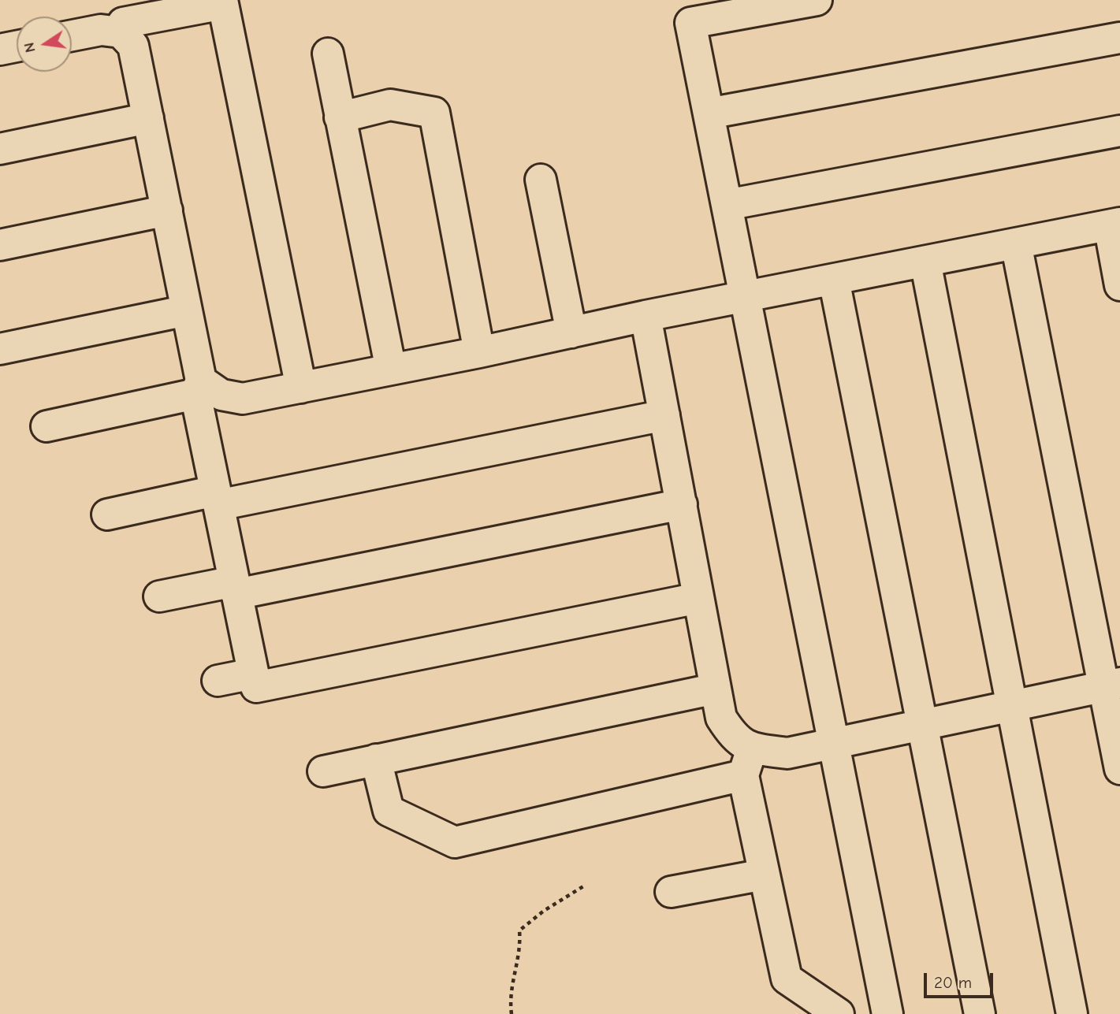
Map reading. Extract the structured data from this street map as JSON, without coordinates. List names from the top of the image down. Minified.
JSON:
{"scale_bar":"20 m","north":"left"}
